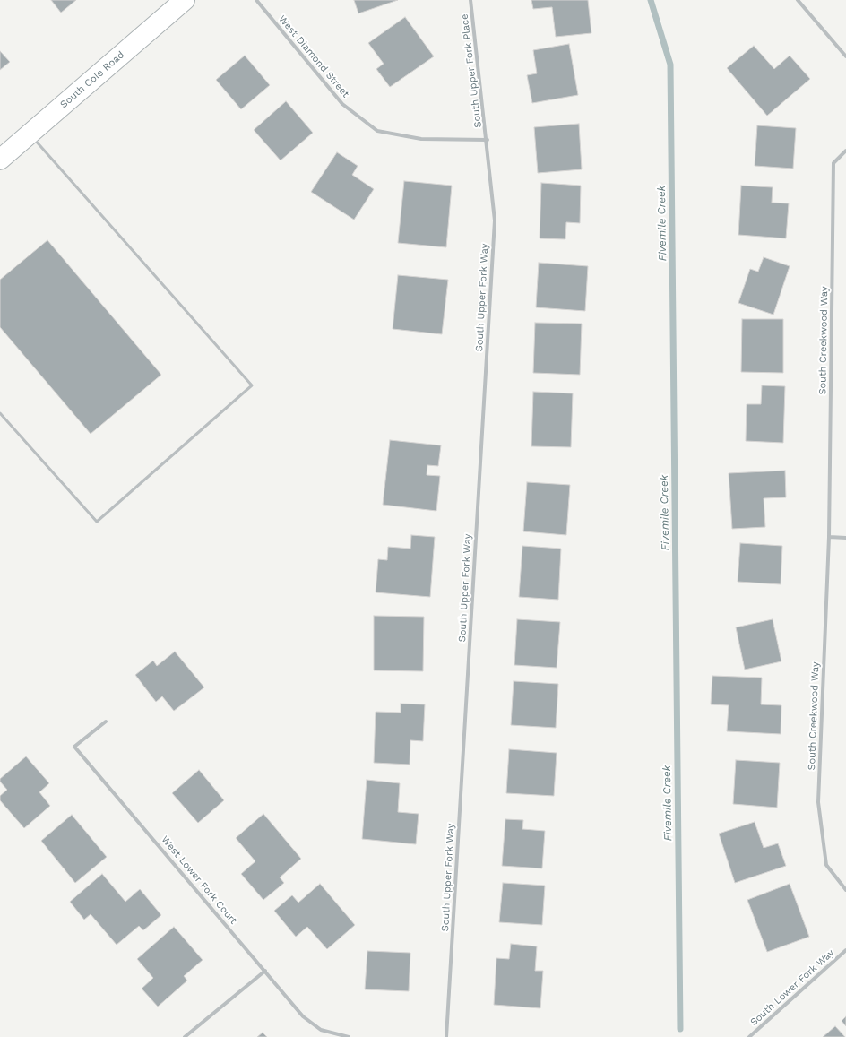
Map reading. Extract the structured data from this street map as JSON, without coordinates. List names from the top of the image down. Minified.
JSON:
{"streets":{"main road":["South Cole Road"],"street":["West Diamond Street","South Upper Fork Place","South Upper Fork Way","South Creekwood Way","West Lower Fork Court","South Lower Fork Way"]},"crossings":[["West Diamond Street","South Upper Fork Place"],["West Diamond Street","South Upper Fork Way"],["South Upper Fork Place","South Upper Fork Way"]],"water":["Fivemile Creek"]}
